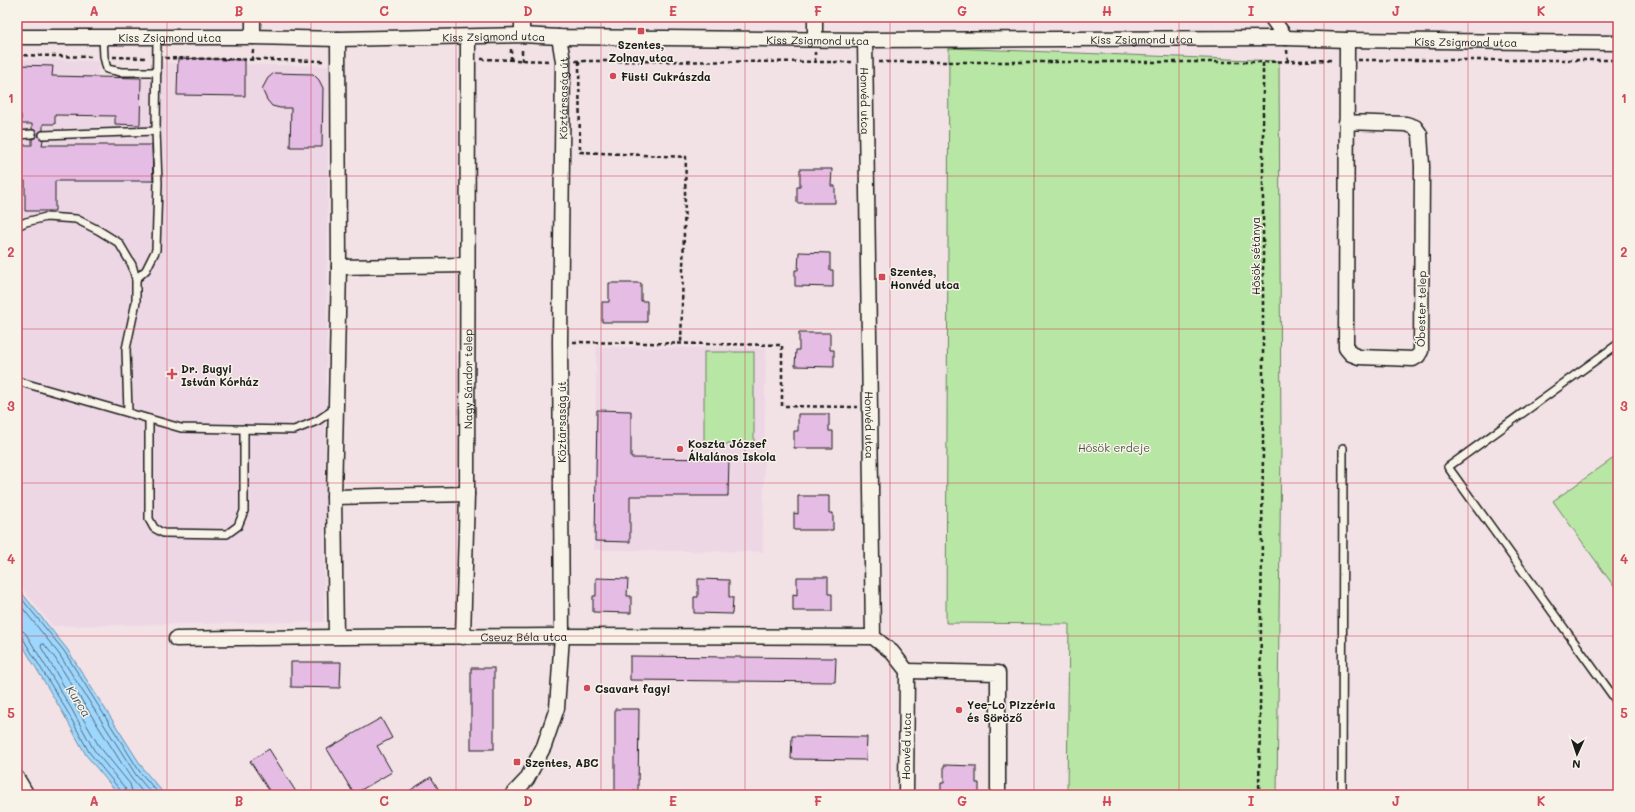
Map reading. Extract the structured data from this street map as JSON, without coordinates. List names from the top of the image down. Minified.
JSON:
{"streets":{"street":["Kiss Zsigmond utca","Köztársaság út","Honvéd utca","Óbester telep","Nagy Sándor telep","Cseuz Béla utca"],"path":["Hősök sétánya"]},"crossings":[["Kiss Zsigmond utca","Köztársaság út"],["Kiss Zsigmond utca","Honvéd utca"],["Kiss Zsigmond utca","Óbester telep"],["Kiss Zsigmond utca","Nagy Sándor telep"],["Köztársaság út","Cseuz Béla utca"],["Honvéd utca","Cseuz Béla utca"],["Nagy Sándor telep","Cseuz Béla utca"]],"water":["Kurca"],"parks":["Hősök erdeje"],"places":{"transit":["Szentes, Zolnay utca","Szentes, Honvéd utca","Szentes, ABC"],"other":["Füsti Cukrászda","Koszta József Általános Iskola","Csavart fagyi","Yee-Lo Pizzéria és Söröző"],"health":["Dr. Bugyi István Kórház"]},"north":"bottom","grid":{"columns":["A","B","C","D","E","F","G","H","I","J","K"],"rows":["1","2","3","4","5"]}}
